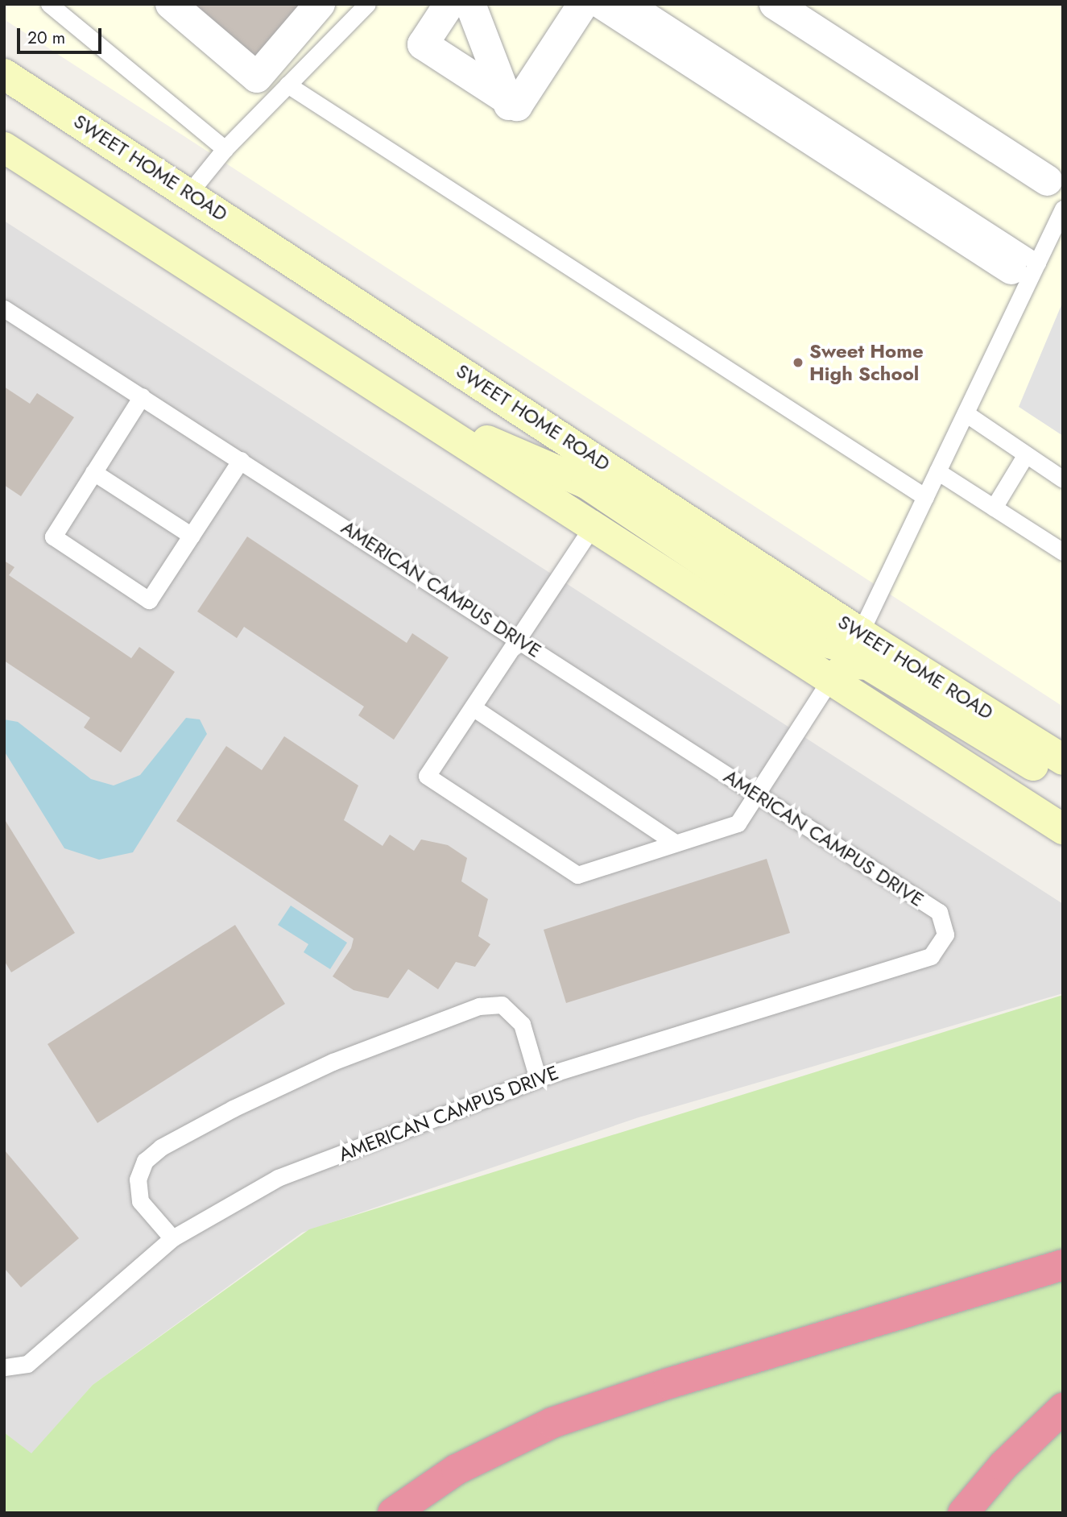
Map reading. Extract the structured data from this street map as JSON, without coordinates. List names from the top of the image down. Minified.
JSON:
{"streets":{"main road":["SWEET HOME ROAD"],"lane":["AMERICAN CAMPUS DRIVE"]},"places":["Sweet Home High School"],"scale_bar":"20 m"}
